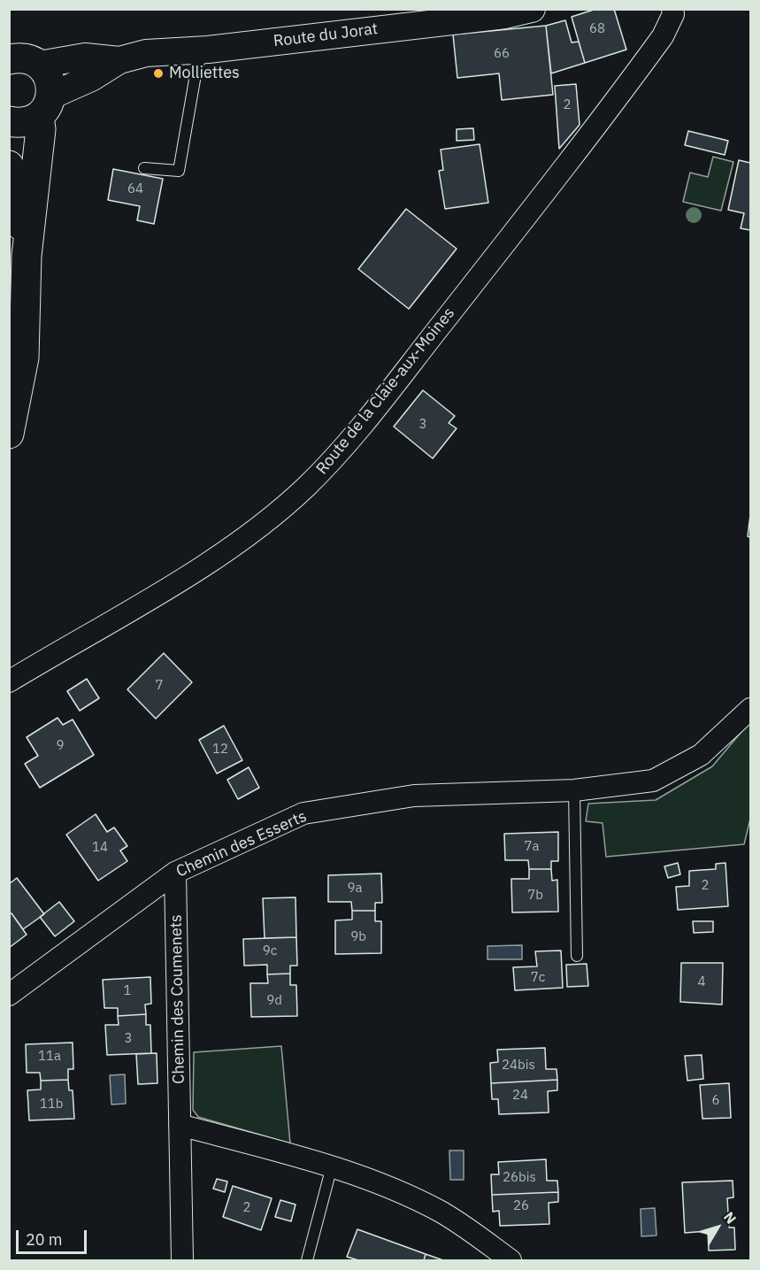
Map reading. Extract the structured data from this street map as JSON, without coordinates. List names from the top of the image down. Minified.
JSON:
{"streets":{"street":["Route du Jorat","Route de la Claie-aux-Moines","Chemin des Esserts","Chemin des Coumenets"]},"crossings":[["Chemin des Esserts","Chemin des Coumenets"]],"places":["Molliettes"],"house_numbers":["68","66","2","64","3","7","9","12","7a","14","2","9a","7b","9b","9c","7c","4","1","9d","3","11a","24bis","24","6","11b","26bis","26","2"],"scale_bar":"20 m","north":"top right"}
